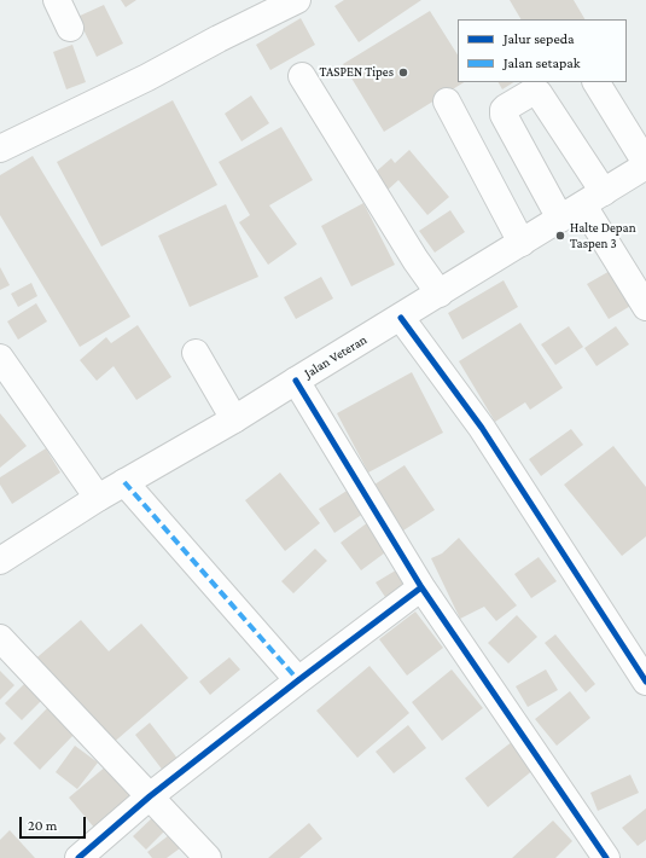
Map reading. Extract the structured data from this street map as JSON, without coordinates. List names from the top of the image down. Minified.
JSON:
{"streets":{"street":["Jalan Veteran"]},"places":["TASPEN Tipes","Halte Depan Taspen 3"],"legend":["Jalur sepeda","Jalan setapak"],"scale_bar":"20 m"}
